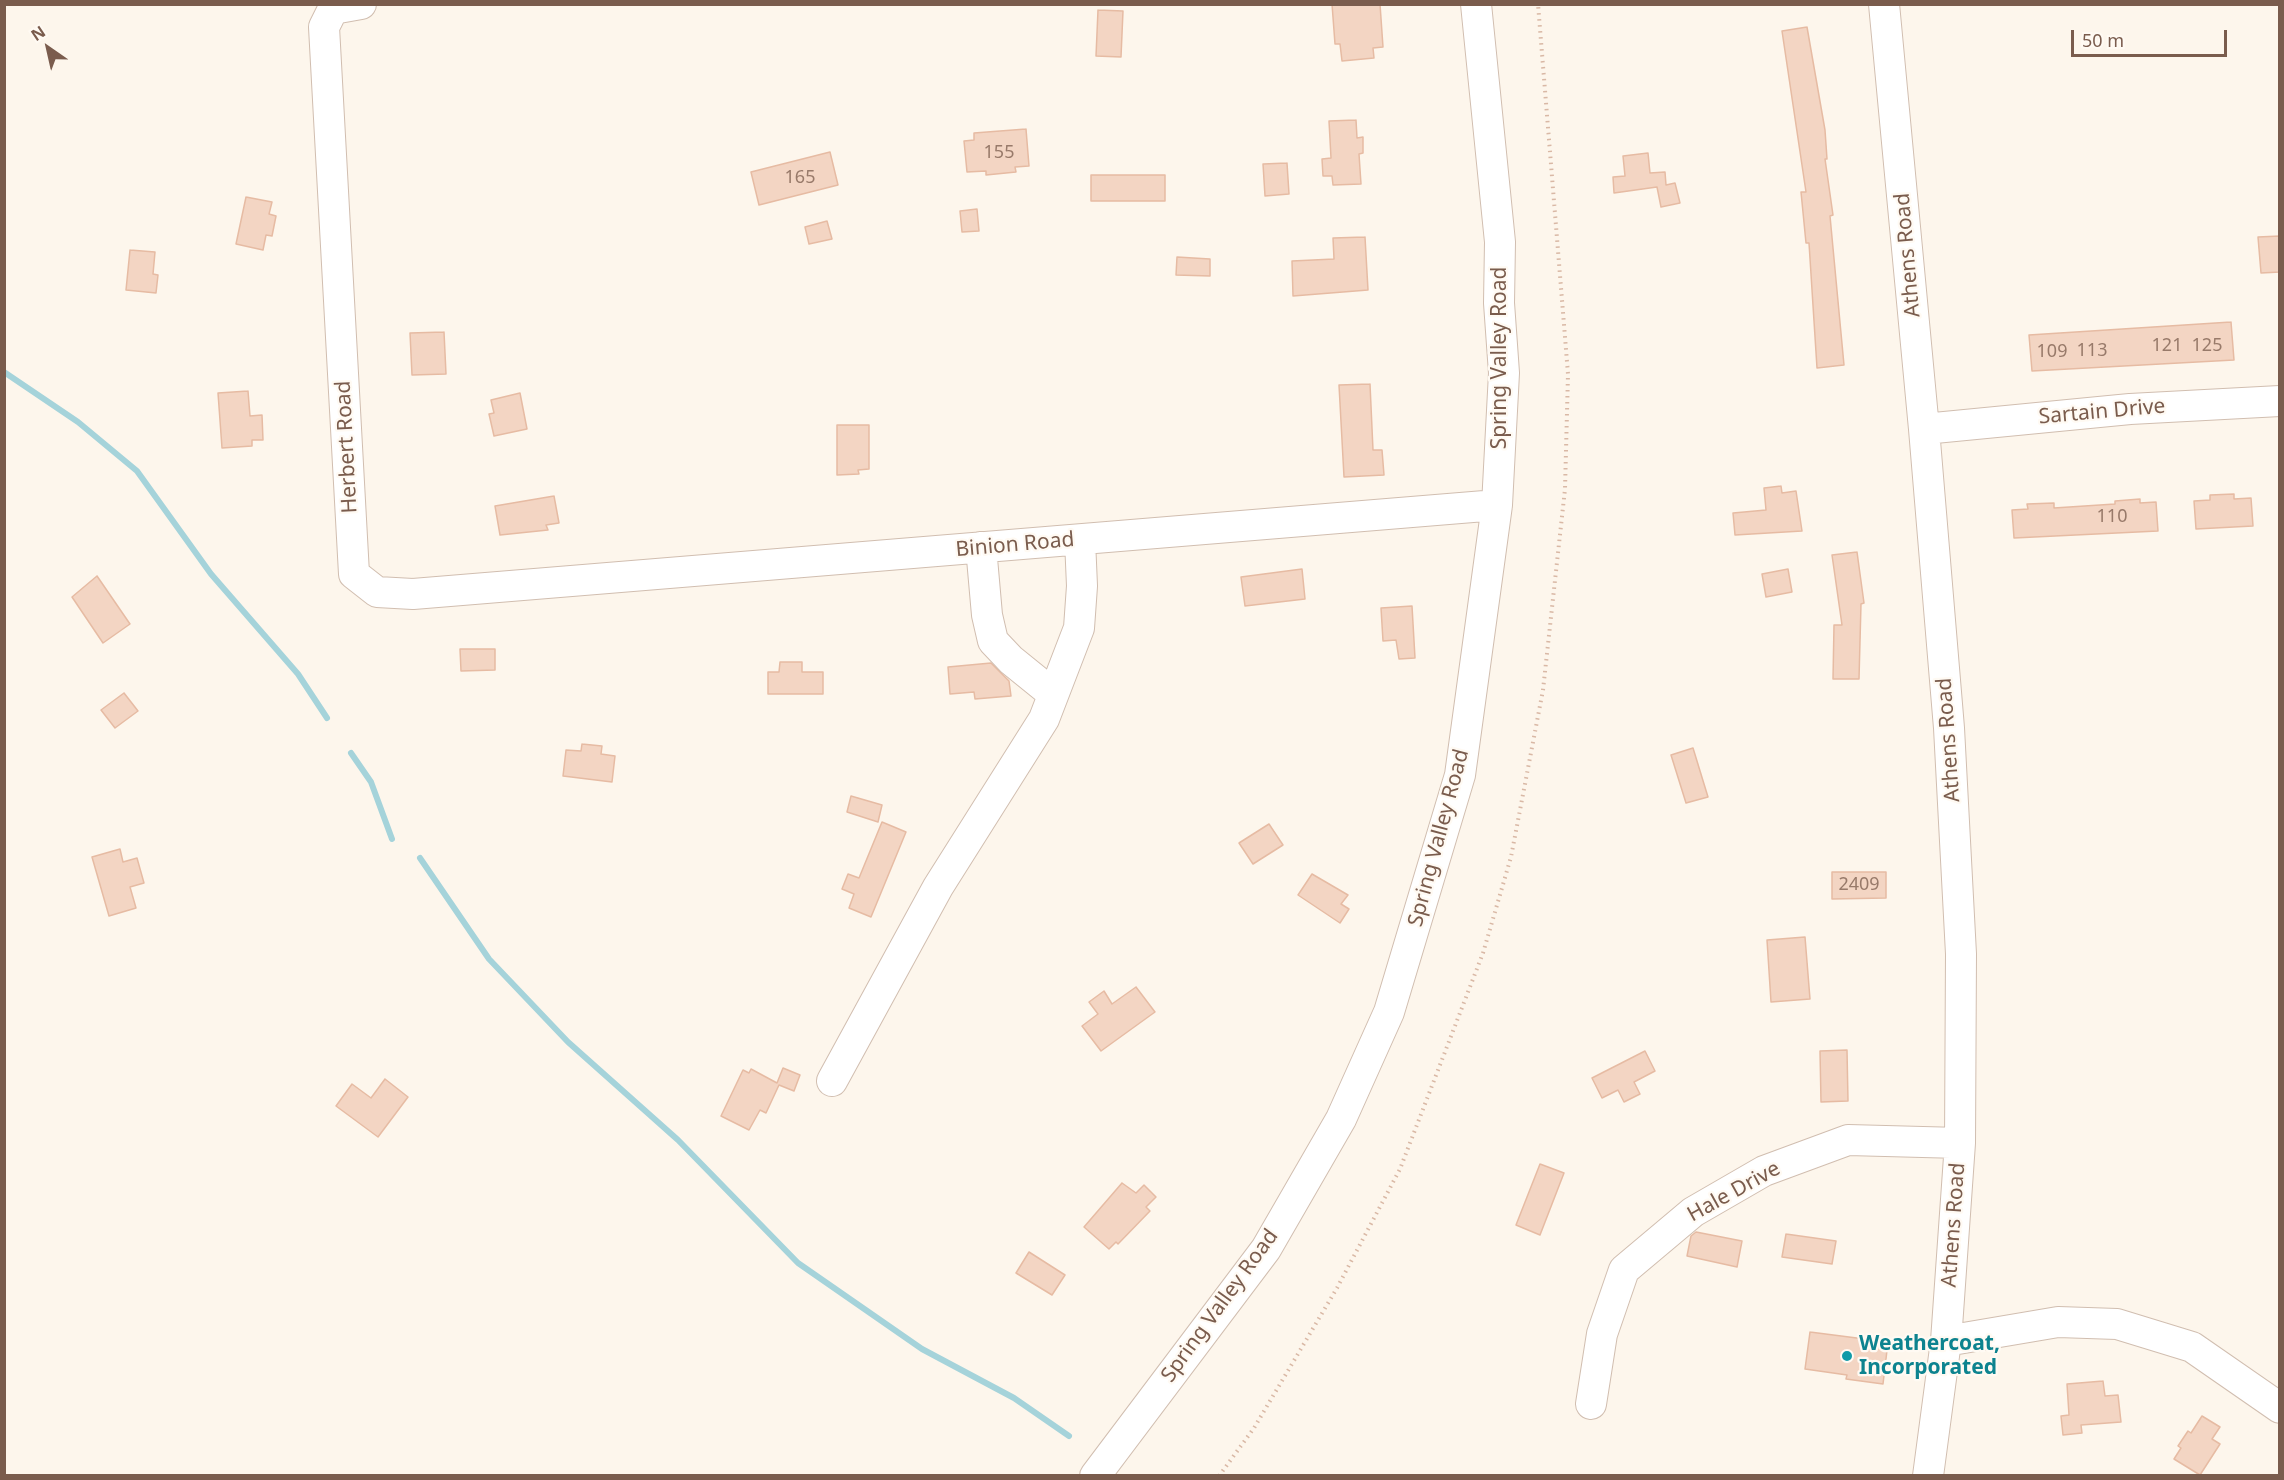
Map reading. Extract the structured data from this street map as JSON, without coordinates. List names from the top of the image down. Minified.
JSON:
{"streets":{"street":["Athens Road","Spring Valley Road","Sartain Drive","Herbert Road","Binion Road","Hale Drive"]},"crossings":[["Athens Road","Sartain Drive"],["Athens Road","Hale Drive"],["Spring Valley Road","Binion Road"],["Herbert Road","Binion Road"]],"places":["Weathercoat, Incorporated"],"house_numbers":["155","165","121","125","113","109","110","2409"],"scale_bar":"50 m","north":"top left"}
